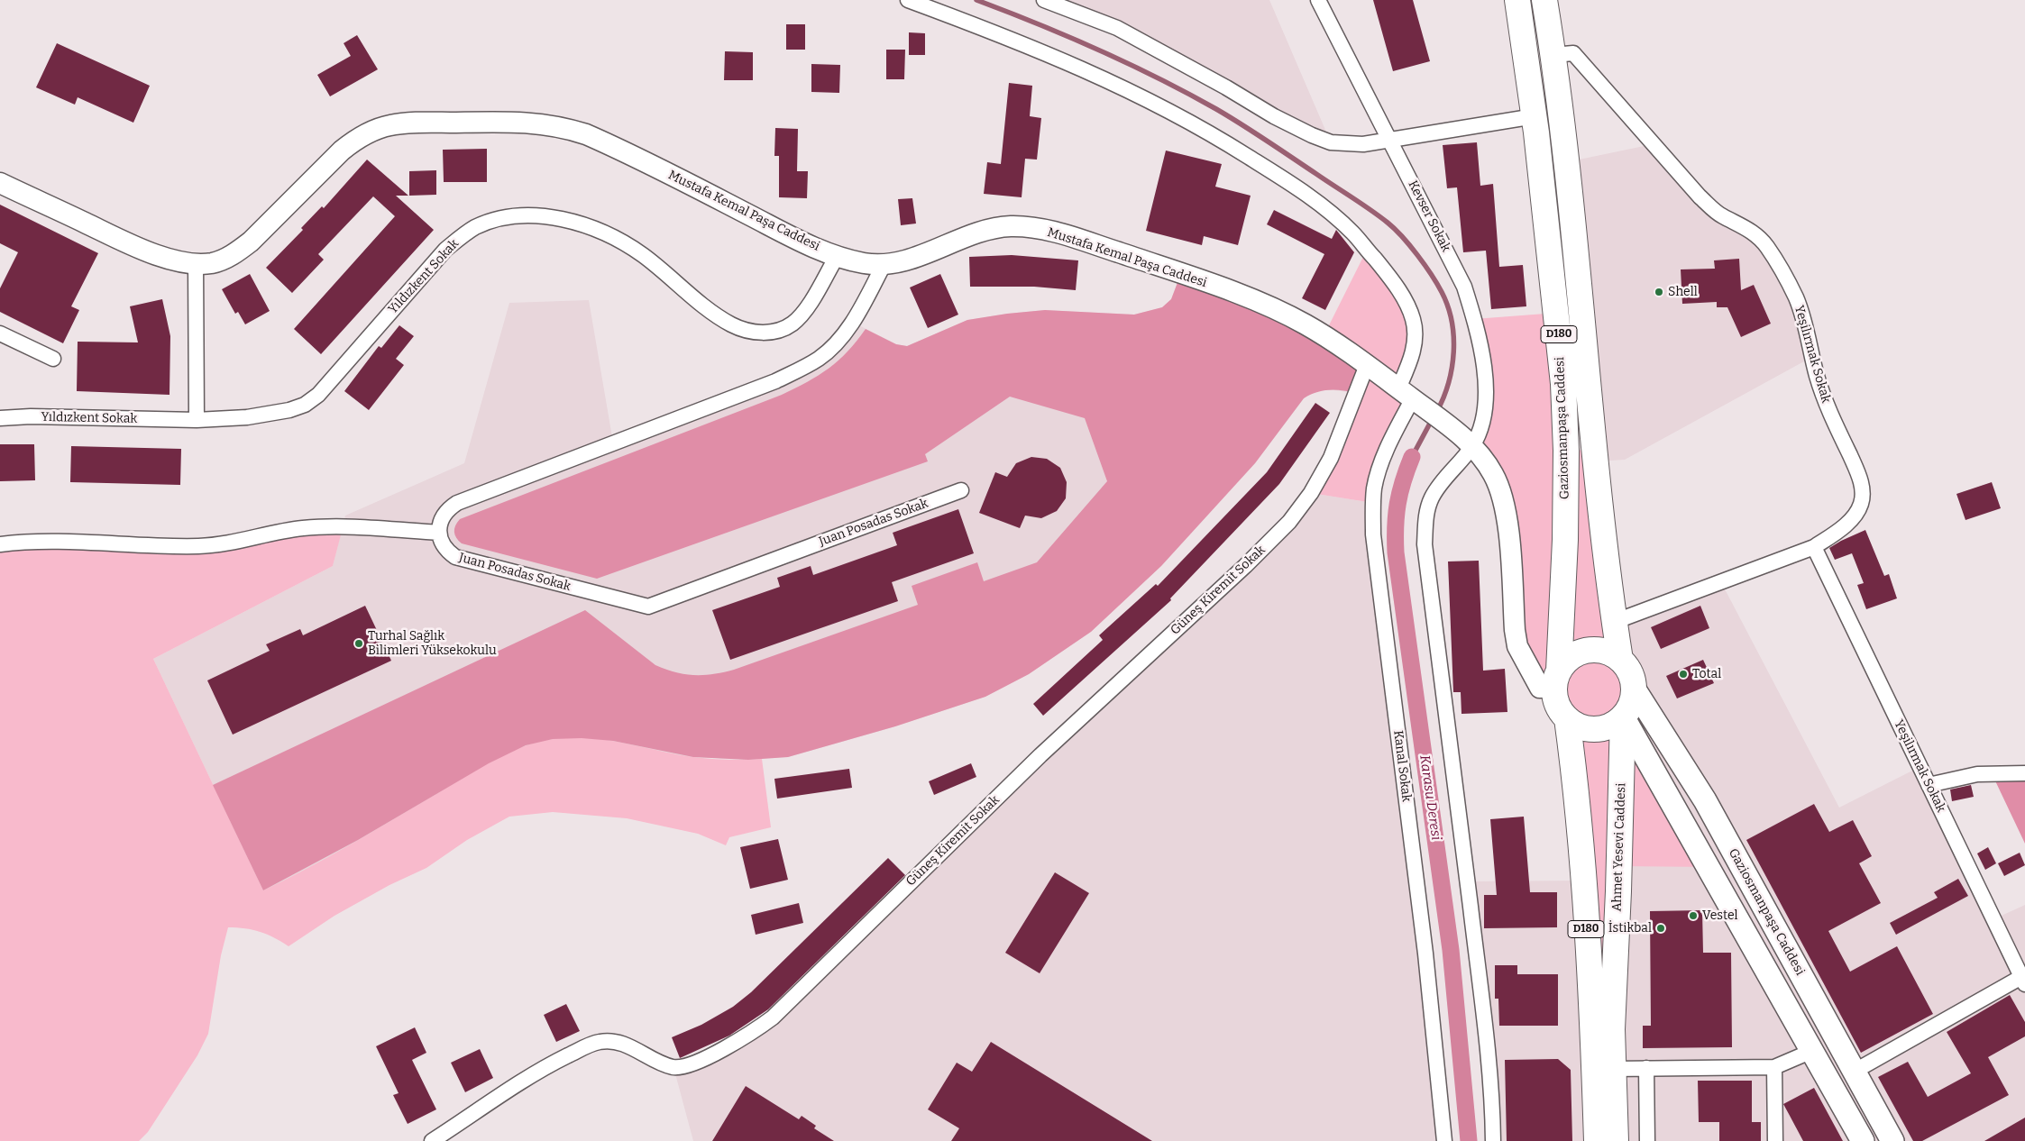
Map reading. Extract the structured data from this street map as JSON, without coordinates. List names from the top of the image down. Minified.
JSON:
{"streets":{"highway":["D180","Gaziosmanpaşa Caddesi","Ahmet Yesevi Caddesi"],"street":["Mustafa Kemal Paşa Caddesi","Kevser Sokak","Yıldızkent Sokak","Yeşilırmak Sokak","Juan Posadas Sokak","Güneş Kiremit Sokak","Kanal Sokak"]},"crossings":[["Mustafa Kemal Paşa Caddesi","Kevser Sokak"],["Mustafa Kemal Paşa Caddesi","Yıldızkent Sokak"],["Mustafa Kemal Paşa Caddesi","D180"],["Mustafa Kemal Paşa Caddesi","Gaziosmanpaşa Caddesi"],["Mustafa Kemal Paşa Caddesi","Güneş Kiremit Sokak"],["Mustafa Kemal Paşa Caddesi","Kanal Sokak"],["Mustafa Kemal Paşa Caddesi","Ahmet Yesevi Caddesi"],["D180","Gaziosmanpaşa Caddesi"],["D180","Ahmet Yesevi Caddesi"],["Yeşilırmak Sokak","Gaziosmanpaşa Caddesi"],["Gaziosmanpaşa Caddesi","Ahmet Yesevi Caddesi"]],"water":["Karasu Deresi"],"places":["Shell","Turhal Sağlık Bilimleri Yüksekokulu","Total","Vestel","İstikbal"]}
